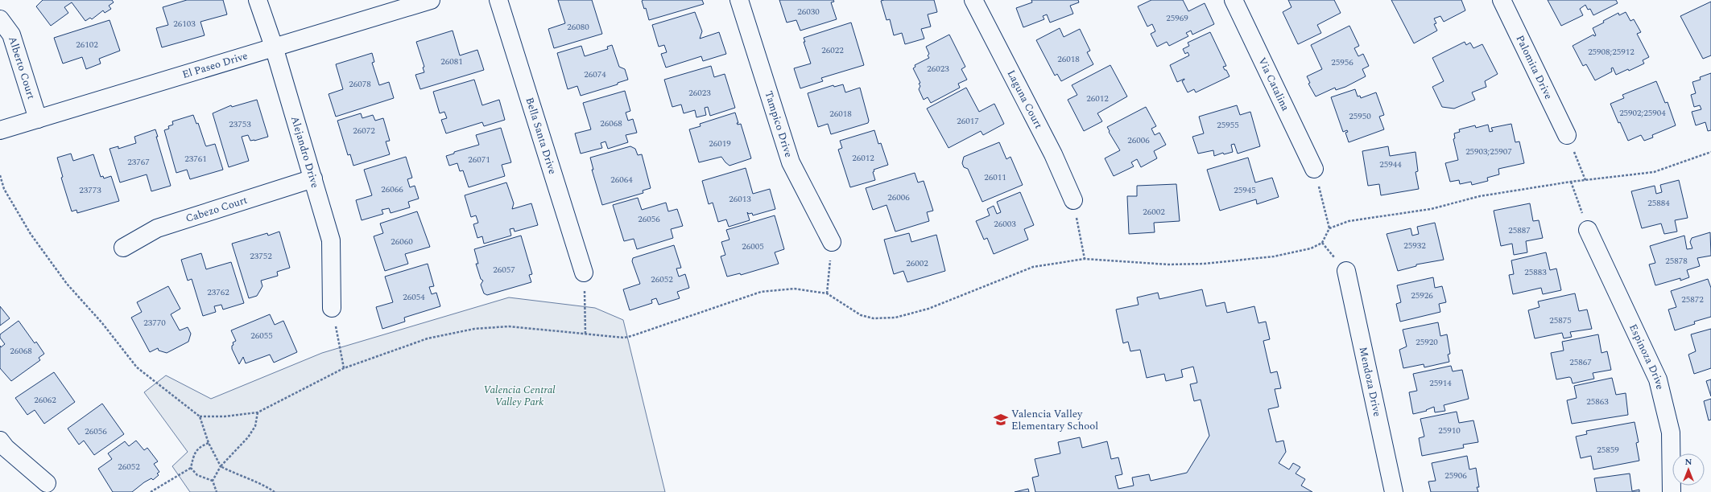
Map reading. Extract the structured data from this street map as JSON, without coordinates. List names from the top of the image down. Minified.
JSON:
{"streets":{"street":["El Paseo Drive","Palomita Drive","Alberto Court","Via Catalina","Laguna Court","Tampico Drive","Bella Santa Drive","Alejandro Drive","Cabezo Court","Espinoza Drive","Mendoza Drive"]},"crossings":[["El Paseo Drive","Alberto Court"],["El Paseo Drive","Alejandro Drive"],["Alejandro Drive","Cabezo Court"]],"parks":["Valencia Central Valley Park"],"places":{"school or university":["Valencia Valley Elementary School"]},"house_numbers":["26030","25969","26103","26080","26102","26022","25908;25912","26018","26081","25956","26023","26074","26078","26023","26012","25902;25904","26018","25950","26017","26068","23753","25955","26072","26006","26019","25903;25907","26012","23761","26071","23767","25944","26011","26064","26066","23773","25945","26006","26013","25884","26002","26056","26003","25887","26060","25932","26005","23752","25878","26002","26057","25883","26052","23762","25926","26054","25872","25875","23770","26055","25920","26068","25867","25914","26062","25863","25910","26056","25859","26052","25906"],"north":"top"}
